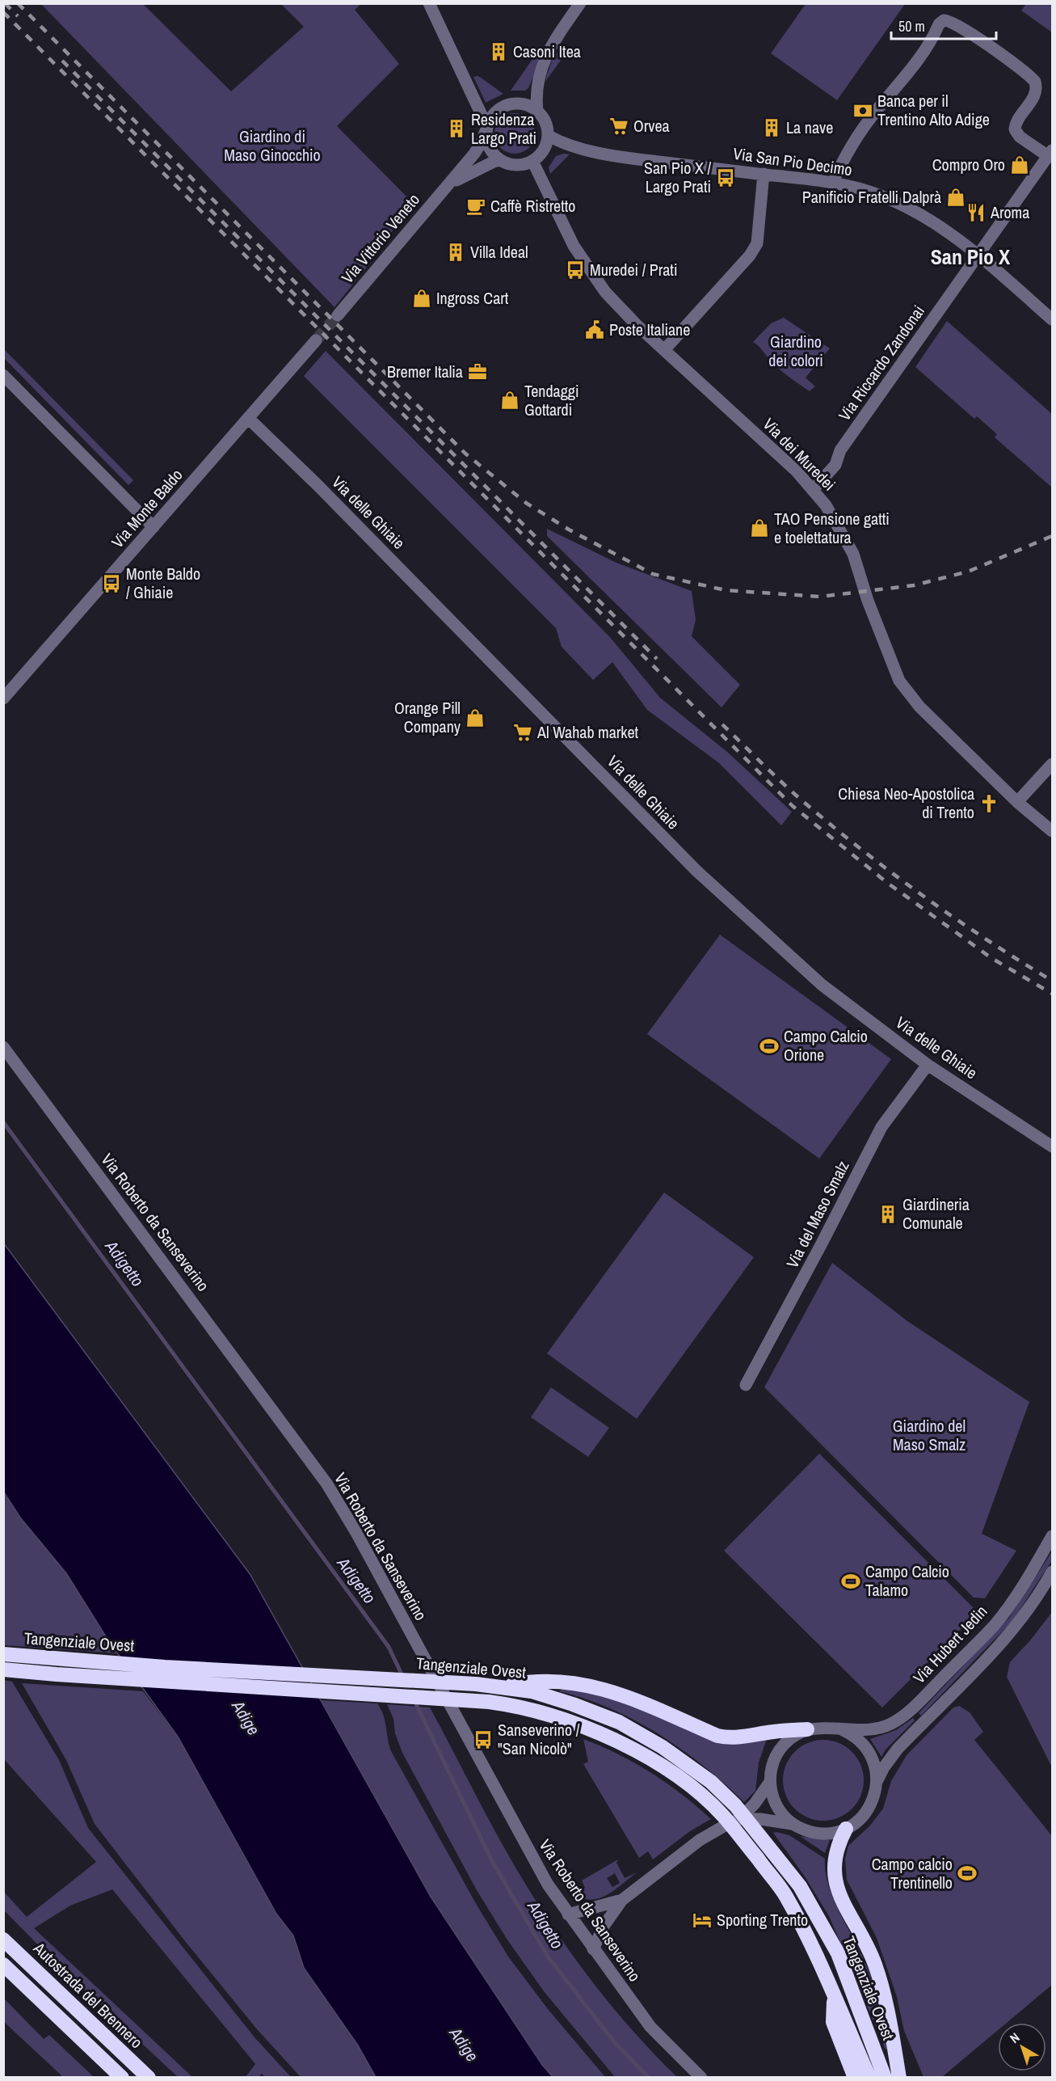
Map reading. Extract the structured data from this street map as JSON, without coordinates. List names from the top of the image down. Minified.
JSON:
{"streets":{"highway":["Tangenziale Ovest","Autostrada del Brennero"],"street":["Via San Pio Decimo","Via Vittorio Veneto","Via Riccardo Zandonai","Via dei Muredei","Via Monte Baldo","Via delle Ghiaie","Via del Maso Smalz","Via Roberto da Sanseverino","Via Hubert Jedin"]},"crossings":[["Via San Pio Decimo","Via Vittorio Veneto"],["Via San Pio Decimo","Via Riccardo Zandonai"],["Via San Pio Decimo","Via dei Muredei"],["Via Vittorio Veneto","Via dei Muredei"],["Via Riccardo Zandonai","Via dei Muredei"],["Via Monte Baldo","Via delle Ghiaie"],["Via delle Ghiaie","Via del Maso Smalz"],["Via Roberto da Sanseverino","Via Hubert Jedin"],["Tangenziale Ovest","Via Hubert Jedin"]],"districts":["San Pio X"],"water":["Adigetto","Adige"],"parks":["Giardino di Maso Ginocchio","Giardino dei colori","Giardino del Maso Smalz"],"places":{"building":["Casoni Itea","La nave","Residenza Largo Prati","Villa Ideal","Giardineria Comunale"],"bank":["Banca per il Trentino Alto Adige"],"supermarket":["Orvea","Al Wahab market"],"shop":["Compro Oro","Panificio Fratelli Dalprà","Ingross Cart","Tendaggi Gottardi","TAO Pensione gatti e toelettatura","Orange Pill Company"],"bus stop":["San Pio X / Largo Prati","Muredei / Prati","Monte Baldo / Ghiaie","Sanseverino / \"San Nicolò\""],"cafe":["Caffè Ristretto"],"restaurant":["Aroma"],"public building":["Poste Italiane"],"office":["Bremer Italia"],"church":["Chiesa Neo-Apostolica di Trento"],"sports":["Campo Calcio Orione","Campo Calcio Talamo","Campo calcio Trentinello"],"hotel":["Sporting Trento"]},"scale_bar":"50 m","north":"top left"}
